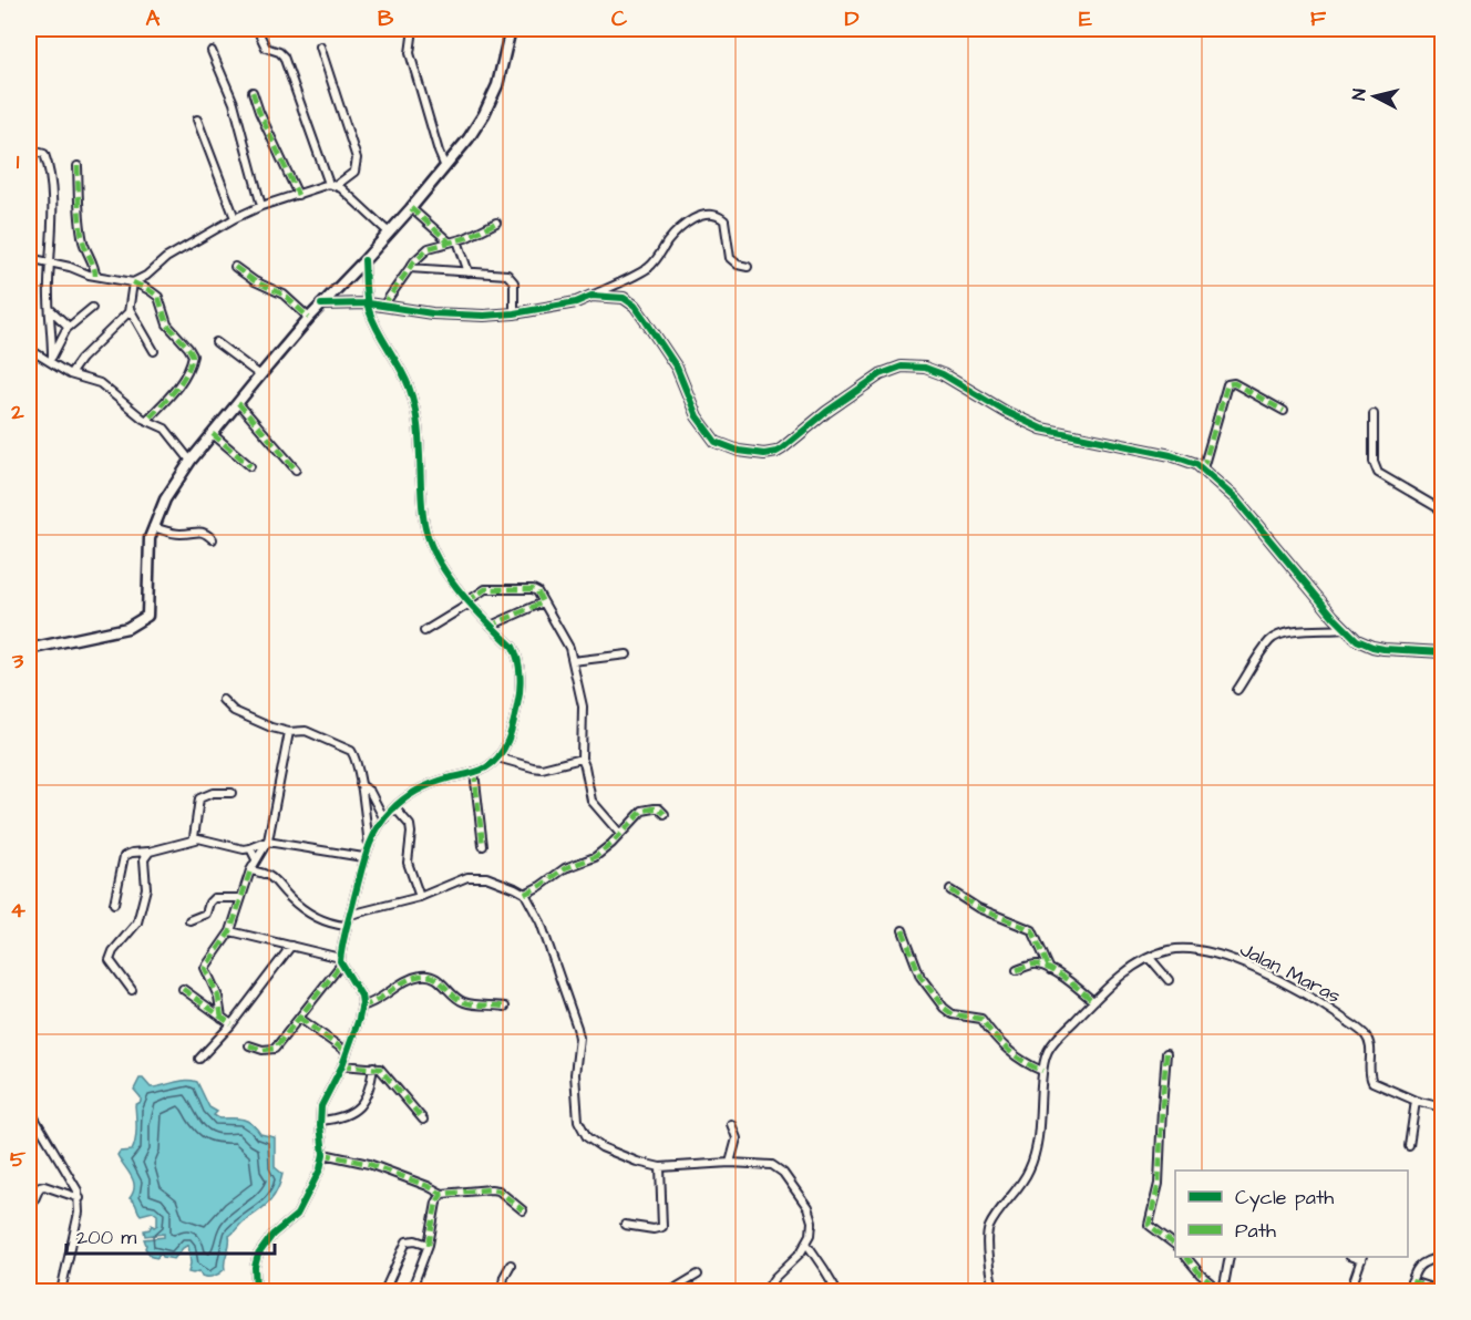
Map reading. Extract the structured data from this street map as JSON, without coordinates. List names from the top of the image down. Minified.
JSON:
{"streets":{"street":["Jalan Maras"]},"legend":["Cycle path","Path"],"scale_bar":"200 m","north":"left","grid":{"columns":["A","B","C","D","E","F"],"rows":["1","2","3","4","5"]}}
